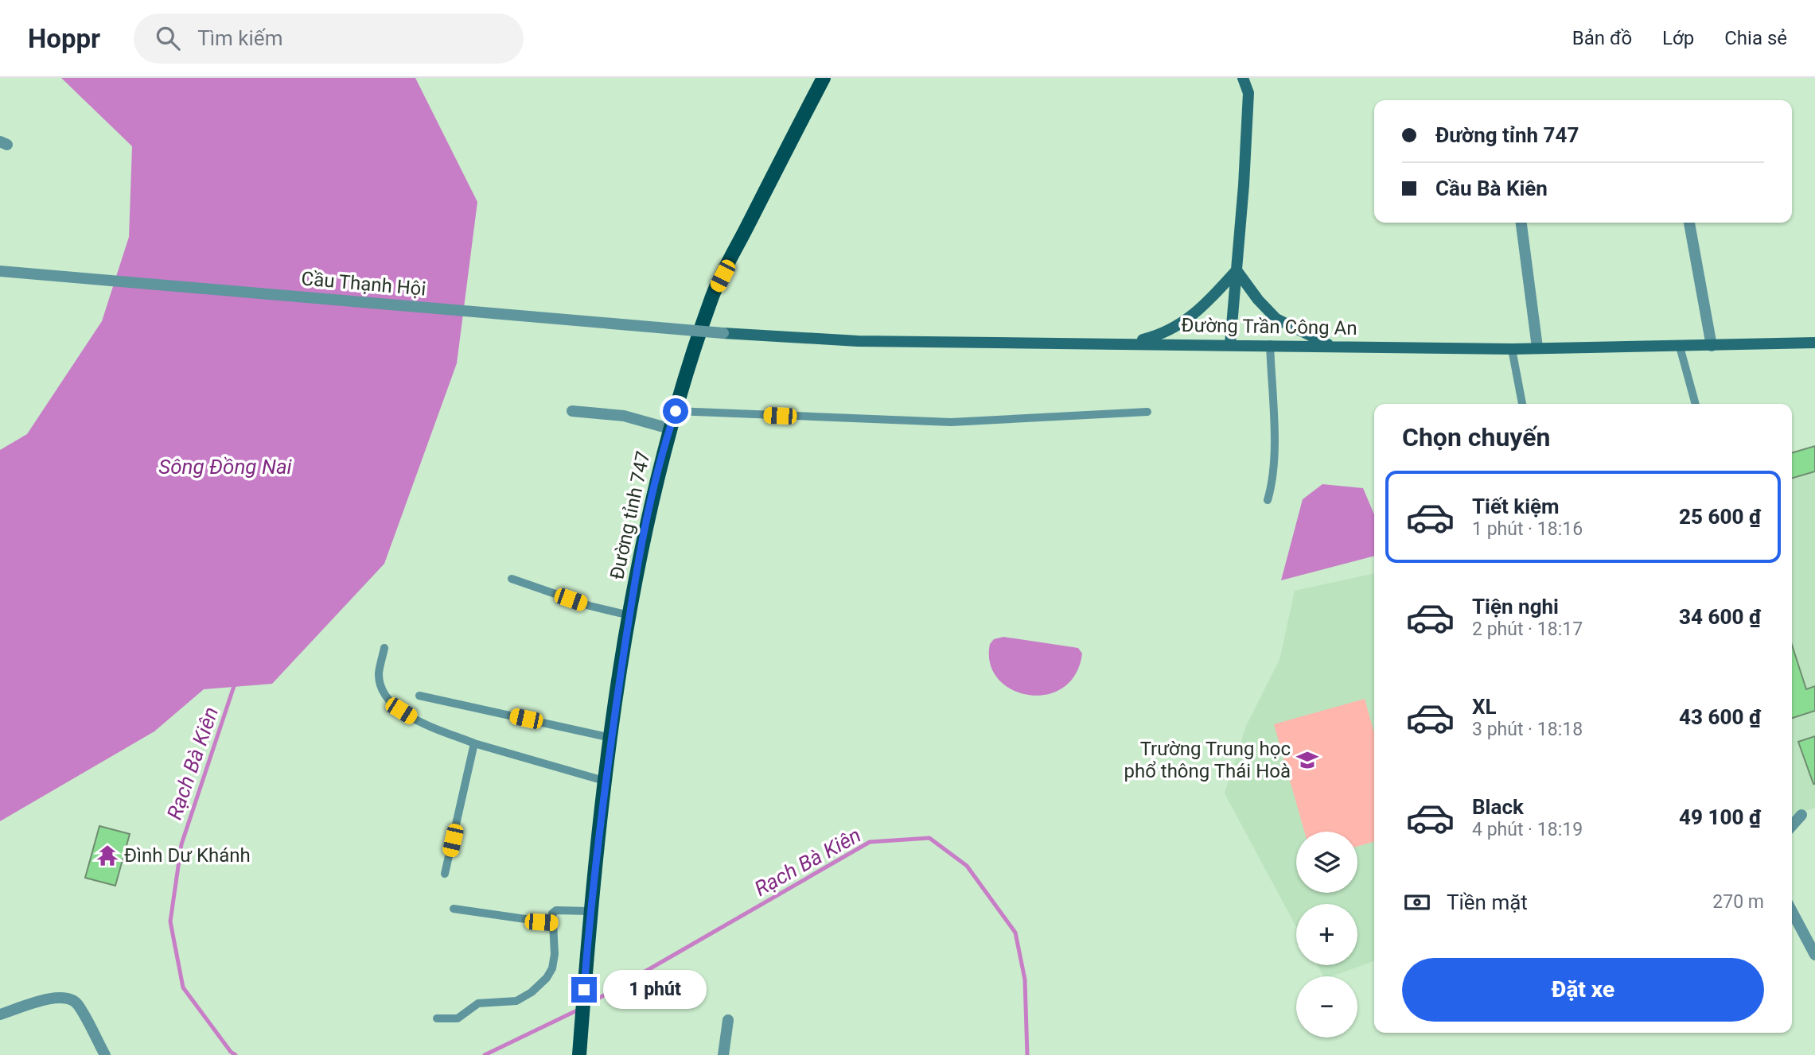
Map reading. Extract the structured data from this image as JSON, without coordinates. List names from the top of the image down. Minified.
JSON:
{"streets":{"main road":["Đường tỉnh 747"],"street":["Cầu Thạnh Hội","Đường Trần Công An"]},"crossings":[["Cầu Thạnh Hội","Đường Trần Công An"]],"water":["Sông Đồng Nai","Rạch Bà Kiên"],"places":{"school or university":["Trường Trung học phổ thông Thái Hoà"],"temple":["Đình Dư Khánh"]},"page":{"header":"Hoppr","search":"Tìm kiếm","nav":["Bản đồ","Lớp","Chia sẻ"],"banner":["Đường tỉnh 747","Cầu Bà Kiên"],"heading":"Chọn chuyến","list":[{"name":"Tiết kiệm","note":"1 phút · 18:16","value":"25 600 ₫"},{"name":"Tiện nghi","note":"2 phút · 18:17","value":"34 600 ₫"},{"name":"XL","note":"3 phút · 18:18","value":"43 600 ₫"},{"name":"Black","note":"4 phút · 18:19","value":"49 100 ₫"}],"map_buttons":["+","−"],"pay":["Tiền mặt","270 m"],"buttons":"Đặt xe","bubble":"1 phút"}}
